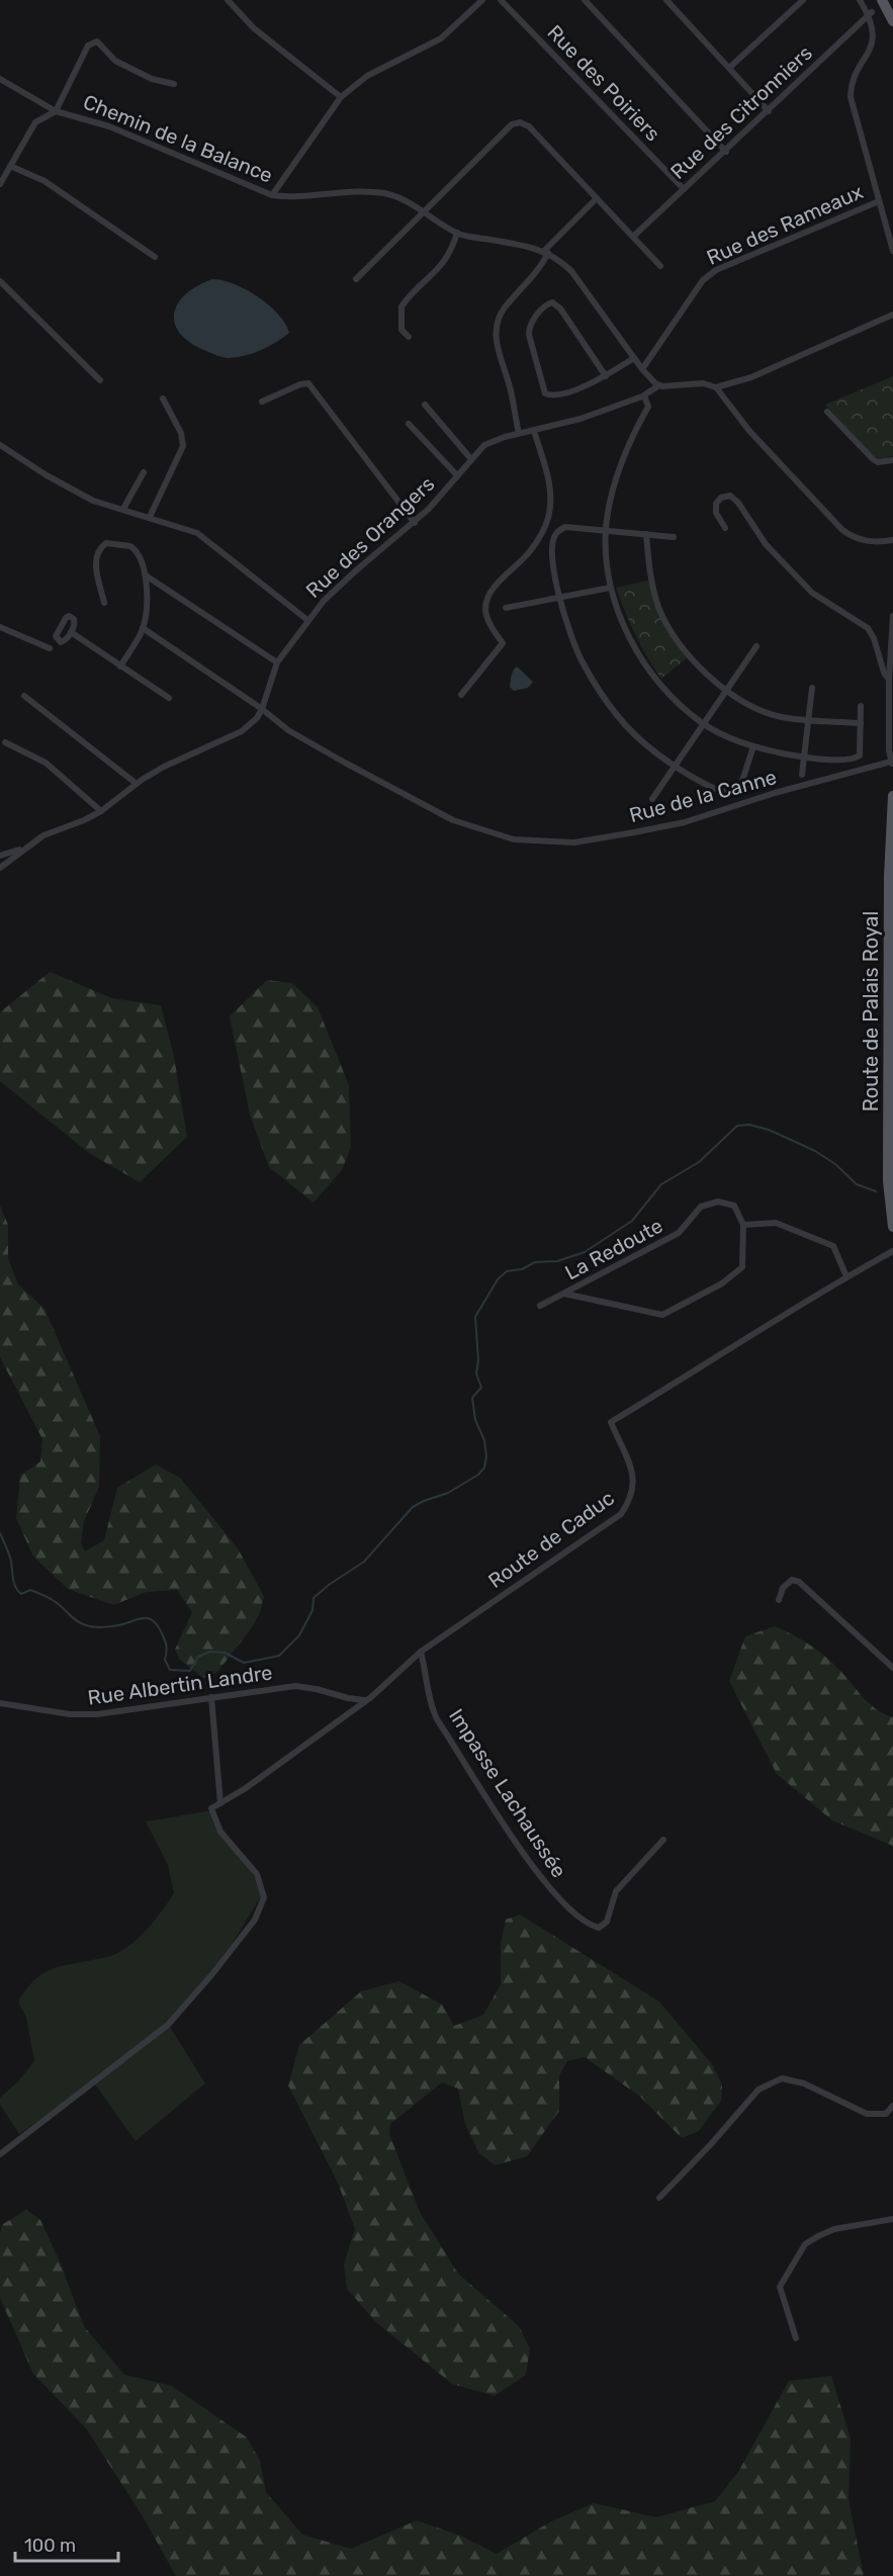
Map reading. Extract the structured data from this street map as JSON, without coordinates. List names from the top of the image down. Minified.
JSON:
{"streets":{"main road":["Route de Palais Royal"],"street":["Rue des Poiriers","Rue des Citronniers","Chemin de la Balance","Rue des Rameaux","Rue des Orangers","Rue de la Canne","La Redoute","Route de Caduc","Rue Albertin Landre","Impasse Lachaussée"]},"crossings":[["Rue des Poiriers","Rue des Citronniers"],["Chemin de la Balance","Rue des Rameaux"],["Chemin de la Balance","Rue des Orangers"],["Rue des Orangers","Rue de la Canne"],["Route de Caduc","Rue Albertin Landre"],["Route de Caduc","Impasse Lachaussée"]],"scale_bar":"100 m"}
